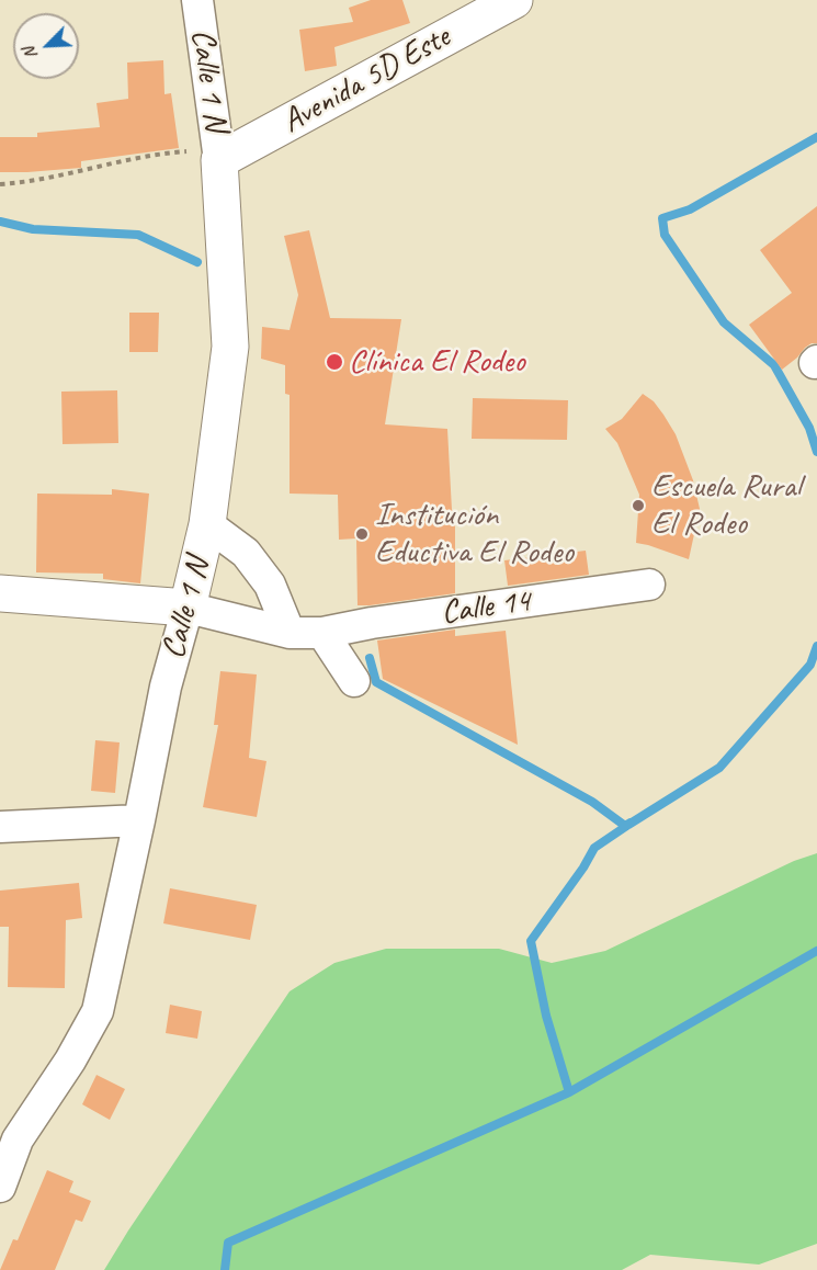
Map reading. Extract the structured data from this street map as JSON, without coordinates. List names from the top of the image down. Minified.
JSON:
{"streets":{"street":["Calle 1 N","Avenida 5D Este","Calle 14"]},"crossings":[["Calle 1 N","Avenida 5D Este"],["Calle 1 N","Calle 14"]],"places":["Clínica El Rodeo","Escuela Rural El Rodeo","Institución Eductiva El Rodeo"],"north":"bottom left"}
